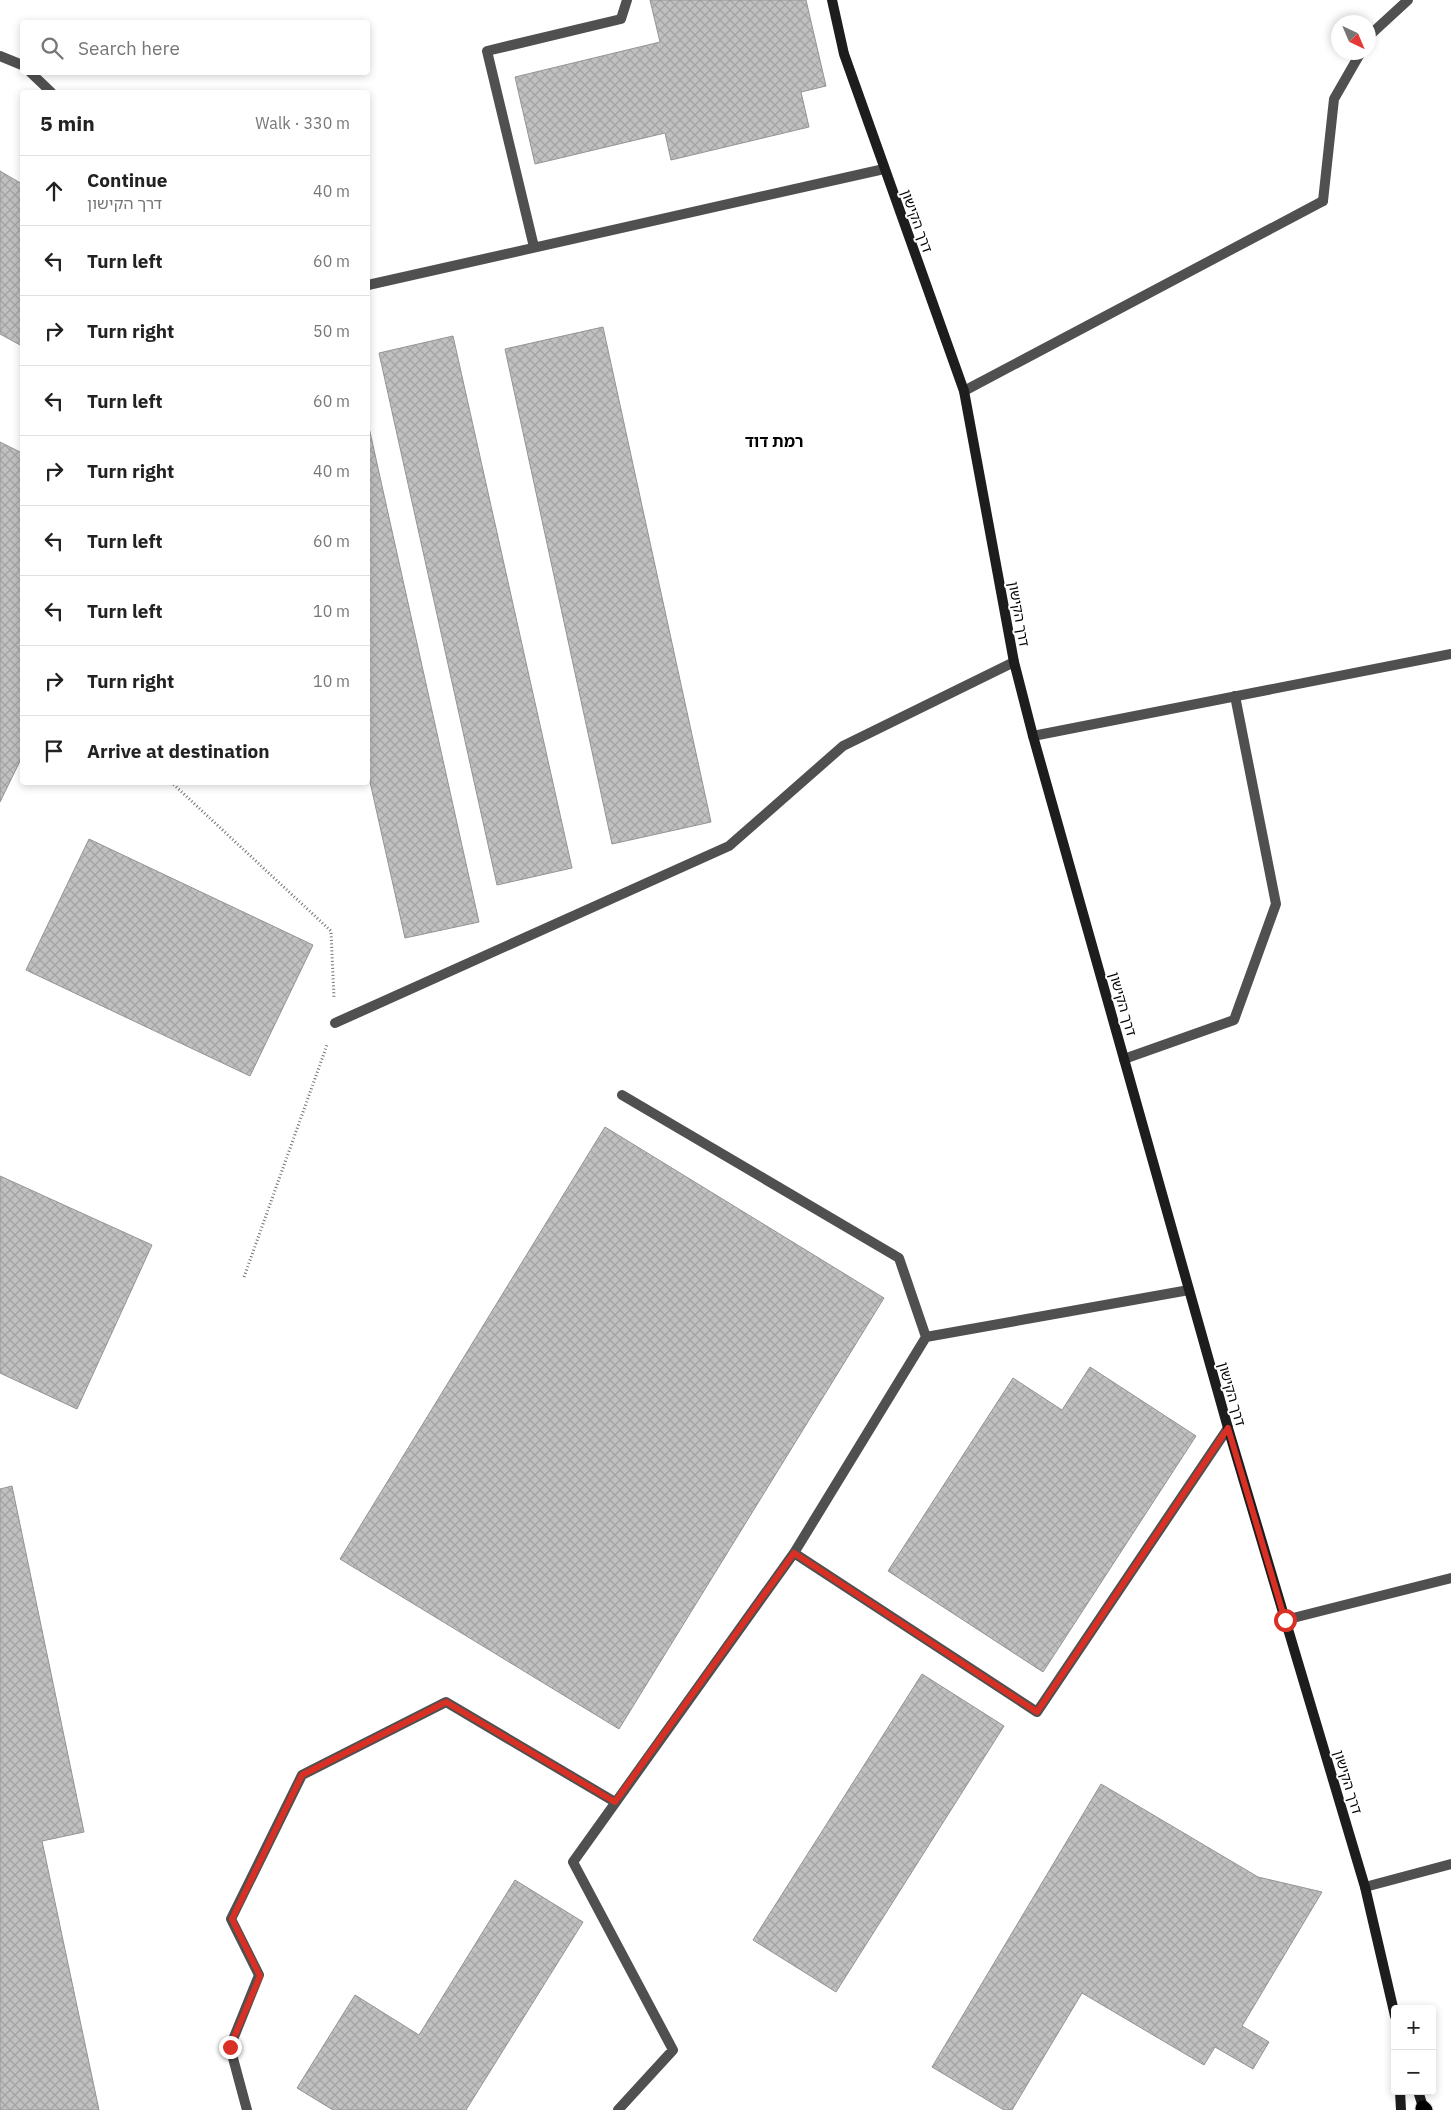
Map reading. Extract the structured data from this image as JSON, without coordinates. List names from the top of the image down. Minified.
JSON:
{"streets":{"street":["דרך הקישון"]},"districts":["רמת דוד"],"north":"bottom right","page":{"search":"Search here","heading":["5 min","Walk · 330 m"],"list":[["Continue","דרך הקישון","40 m"],["Turn left","60 m"],["Turn right","50 m"],["Turn left","60 m"],["Turn right","40 m"],["Turn left","60 m"],["Turn left","10 m"],["Turn right","10 m"],"Arrive at destination"],"map_buttons":["+","−"]}}
